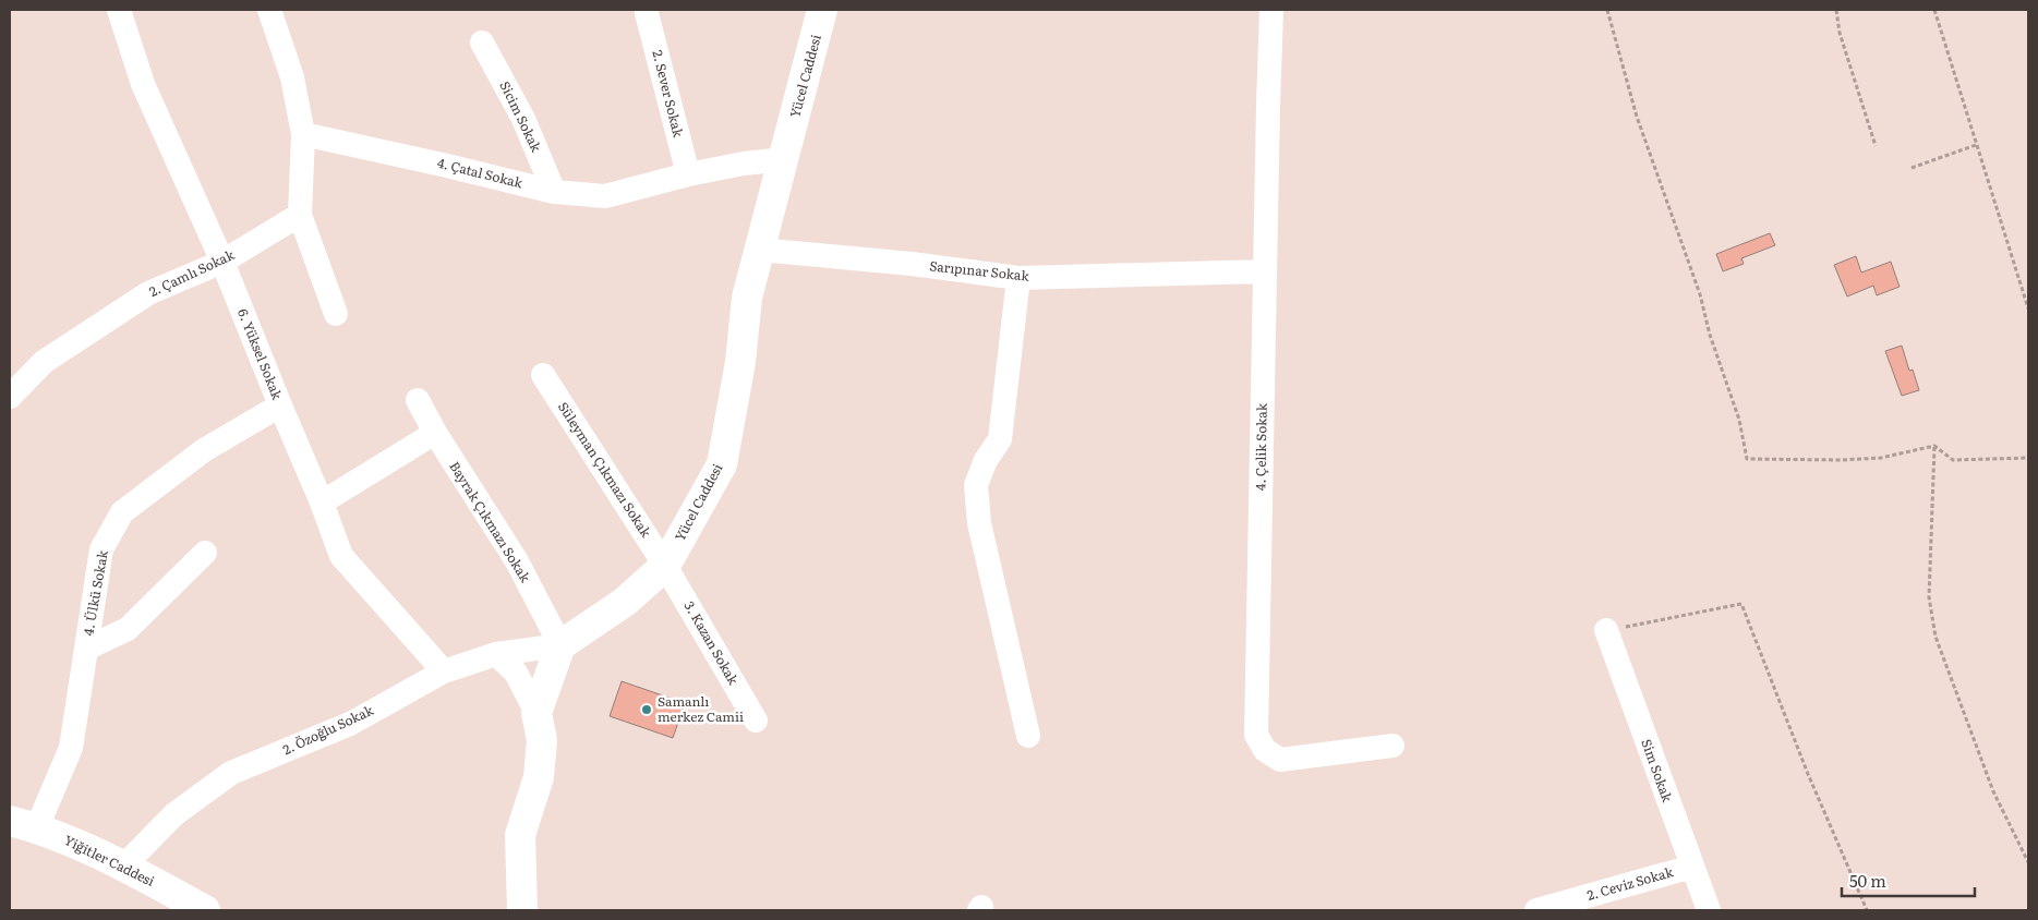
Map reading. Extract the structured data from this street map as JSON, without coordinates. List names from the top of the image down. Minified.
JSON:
{"streets":{"main road":["Yücel Caddesi","Yiğitler Caddesi"],"street":["2. Sever Sokak","Sicim Sokak","4. Çatal Sokak","Sarıpınar Sokak","2. Çamlı Sokak","6. Yüksel Sokak","4. Çelik Sokak","Süleyman Çıkmazı Sokak","Bayrak Çıkmazı Sokak","4. Ülkü Sokak","3. Kazan Sokak","2. Özoğlu Sokak","Sim Sokak","2. Ceviz Sokak"]},"crossings":[["Yücel Caddesi","4. Çatal Sokak"],["Yücel Caddesi","Sarıpınar Sokak"],["Yücel Caddesi","Süleyman Çıkmazı Sokak"],["Yücel Caddesi","Bayrak Çıkmazı Sokak"],["Yücel Caddesi","3. Kazan Sokak"],["Yücel Caddesi","2. Özoğlu Sokak"],["2. Sever Sokak","4. Çatal Sokak"],["Sicim Sokak","4. Çatal Sokak"],["Sarıpınar Sokak","4. Çelik Sokak"],["2. Çamlı Sokak","6. Yüksel Sokak"],["6. Yüksel Sokak","4. Ülkü Sokak"],["6. Yüksel Sokak","2. Özoğlu Sokak"],["Süleyman Çıkmazı Sokak","3. Kazan Sokak"],["Bayrak Çıkmazı Sokak","2. Özoğlu Sokak"],["4. Ülkü Sokak","Yiğitler Caddesi"],["2. Özoğlu Sokak","Yiğitler Caddesi"],["Sim Sokak","2. Ceviz Sokak"]],"places":["Samanlı merkez Camii"],"scale_bar":"50 m"}
